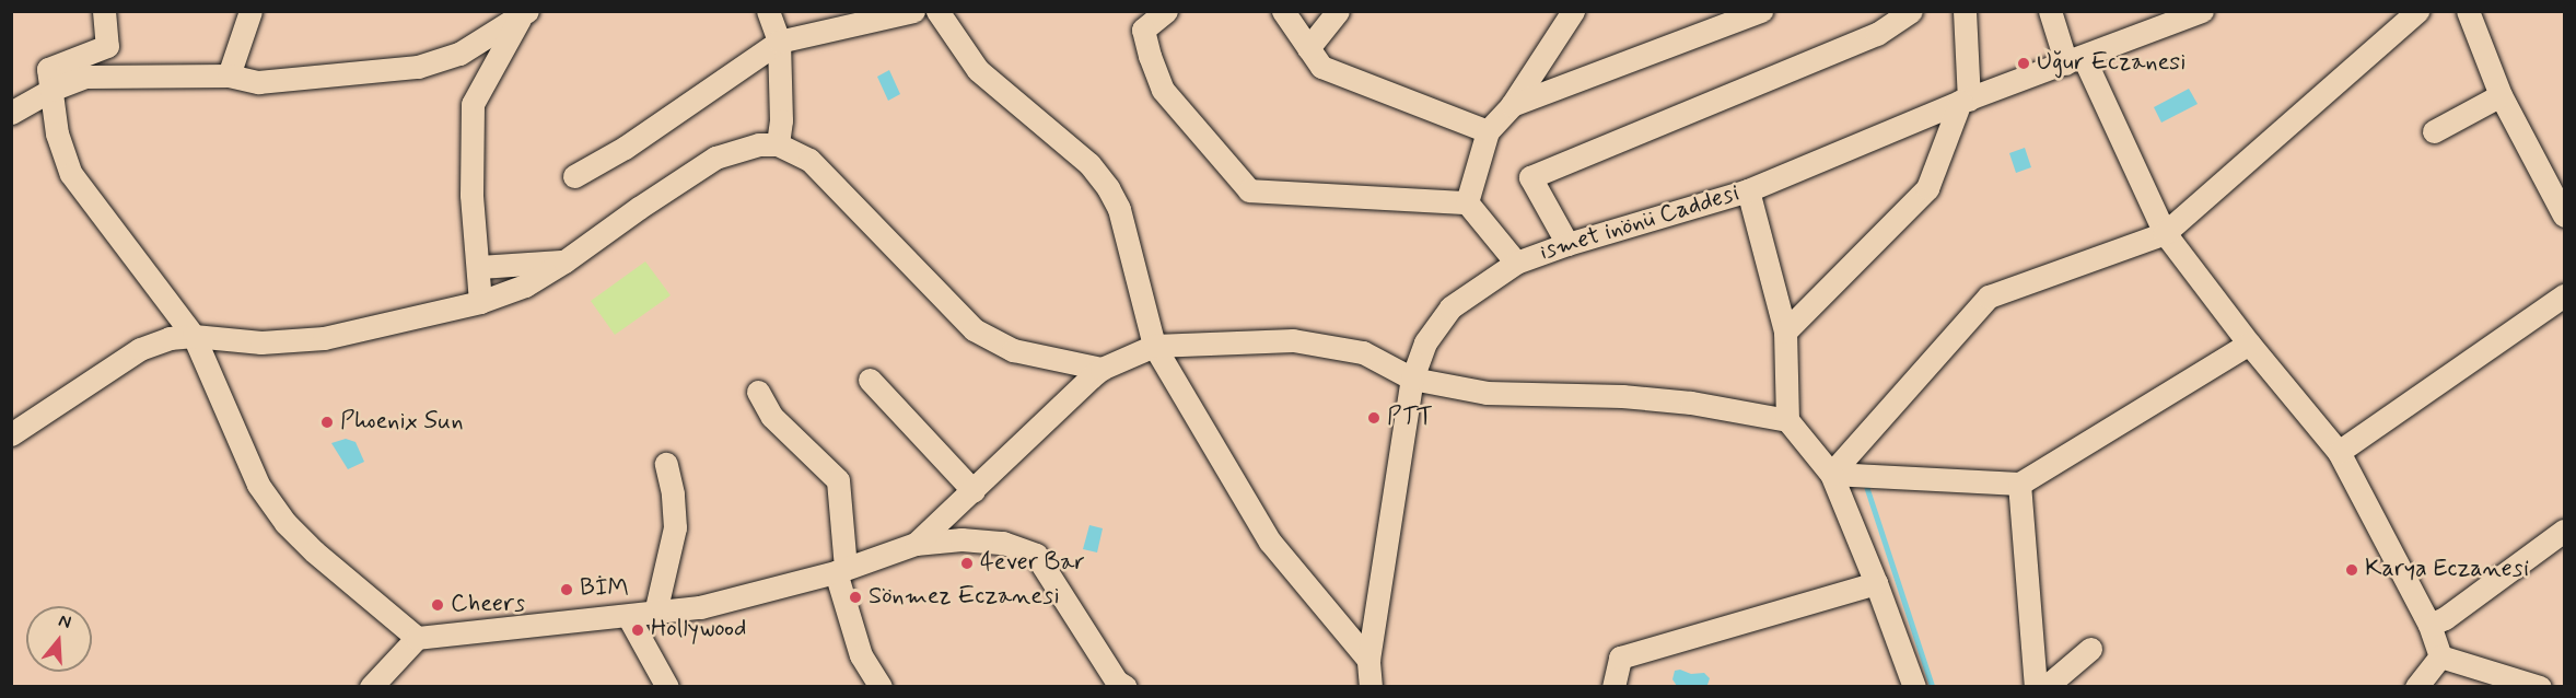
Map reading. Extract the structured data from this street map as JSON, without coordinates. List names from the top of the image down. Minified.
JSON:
{"streets":{"street":["ismet inönü Caddesi"]},"places":["Uğur Eczanesi","PTT","Phoenix Sun","4ever Bar","Karya Eczanesi","BİM","Sönmez Eczanesi","Cheers","Hollywood"],"north":"top"}
